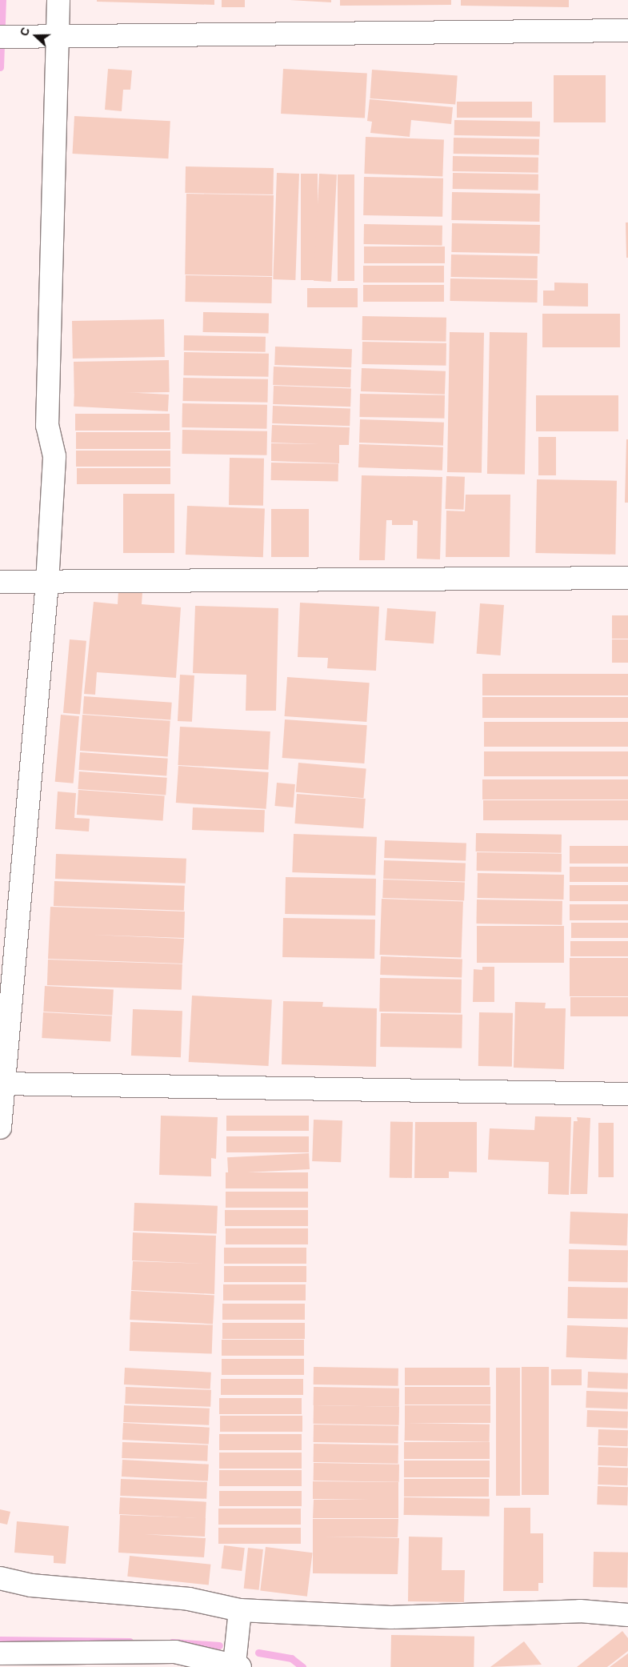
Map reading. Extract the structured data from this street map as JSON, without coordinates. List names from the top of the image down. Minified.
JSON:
{"north":"left"}
